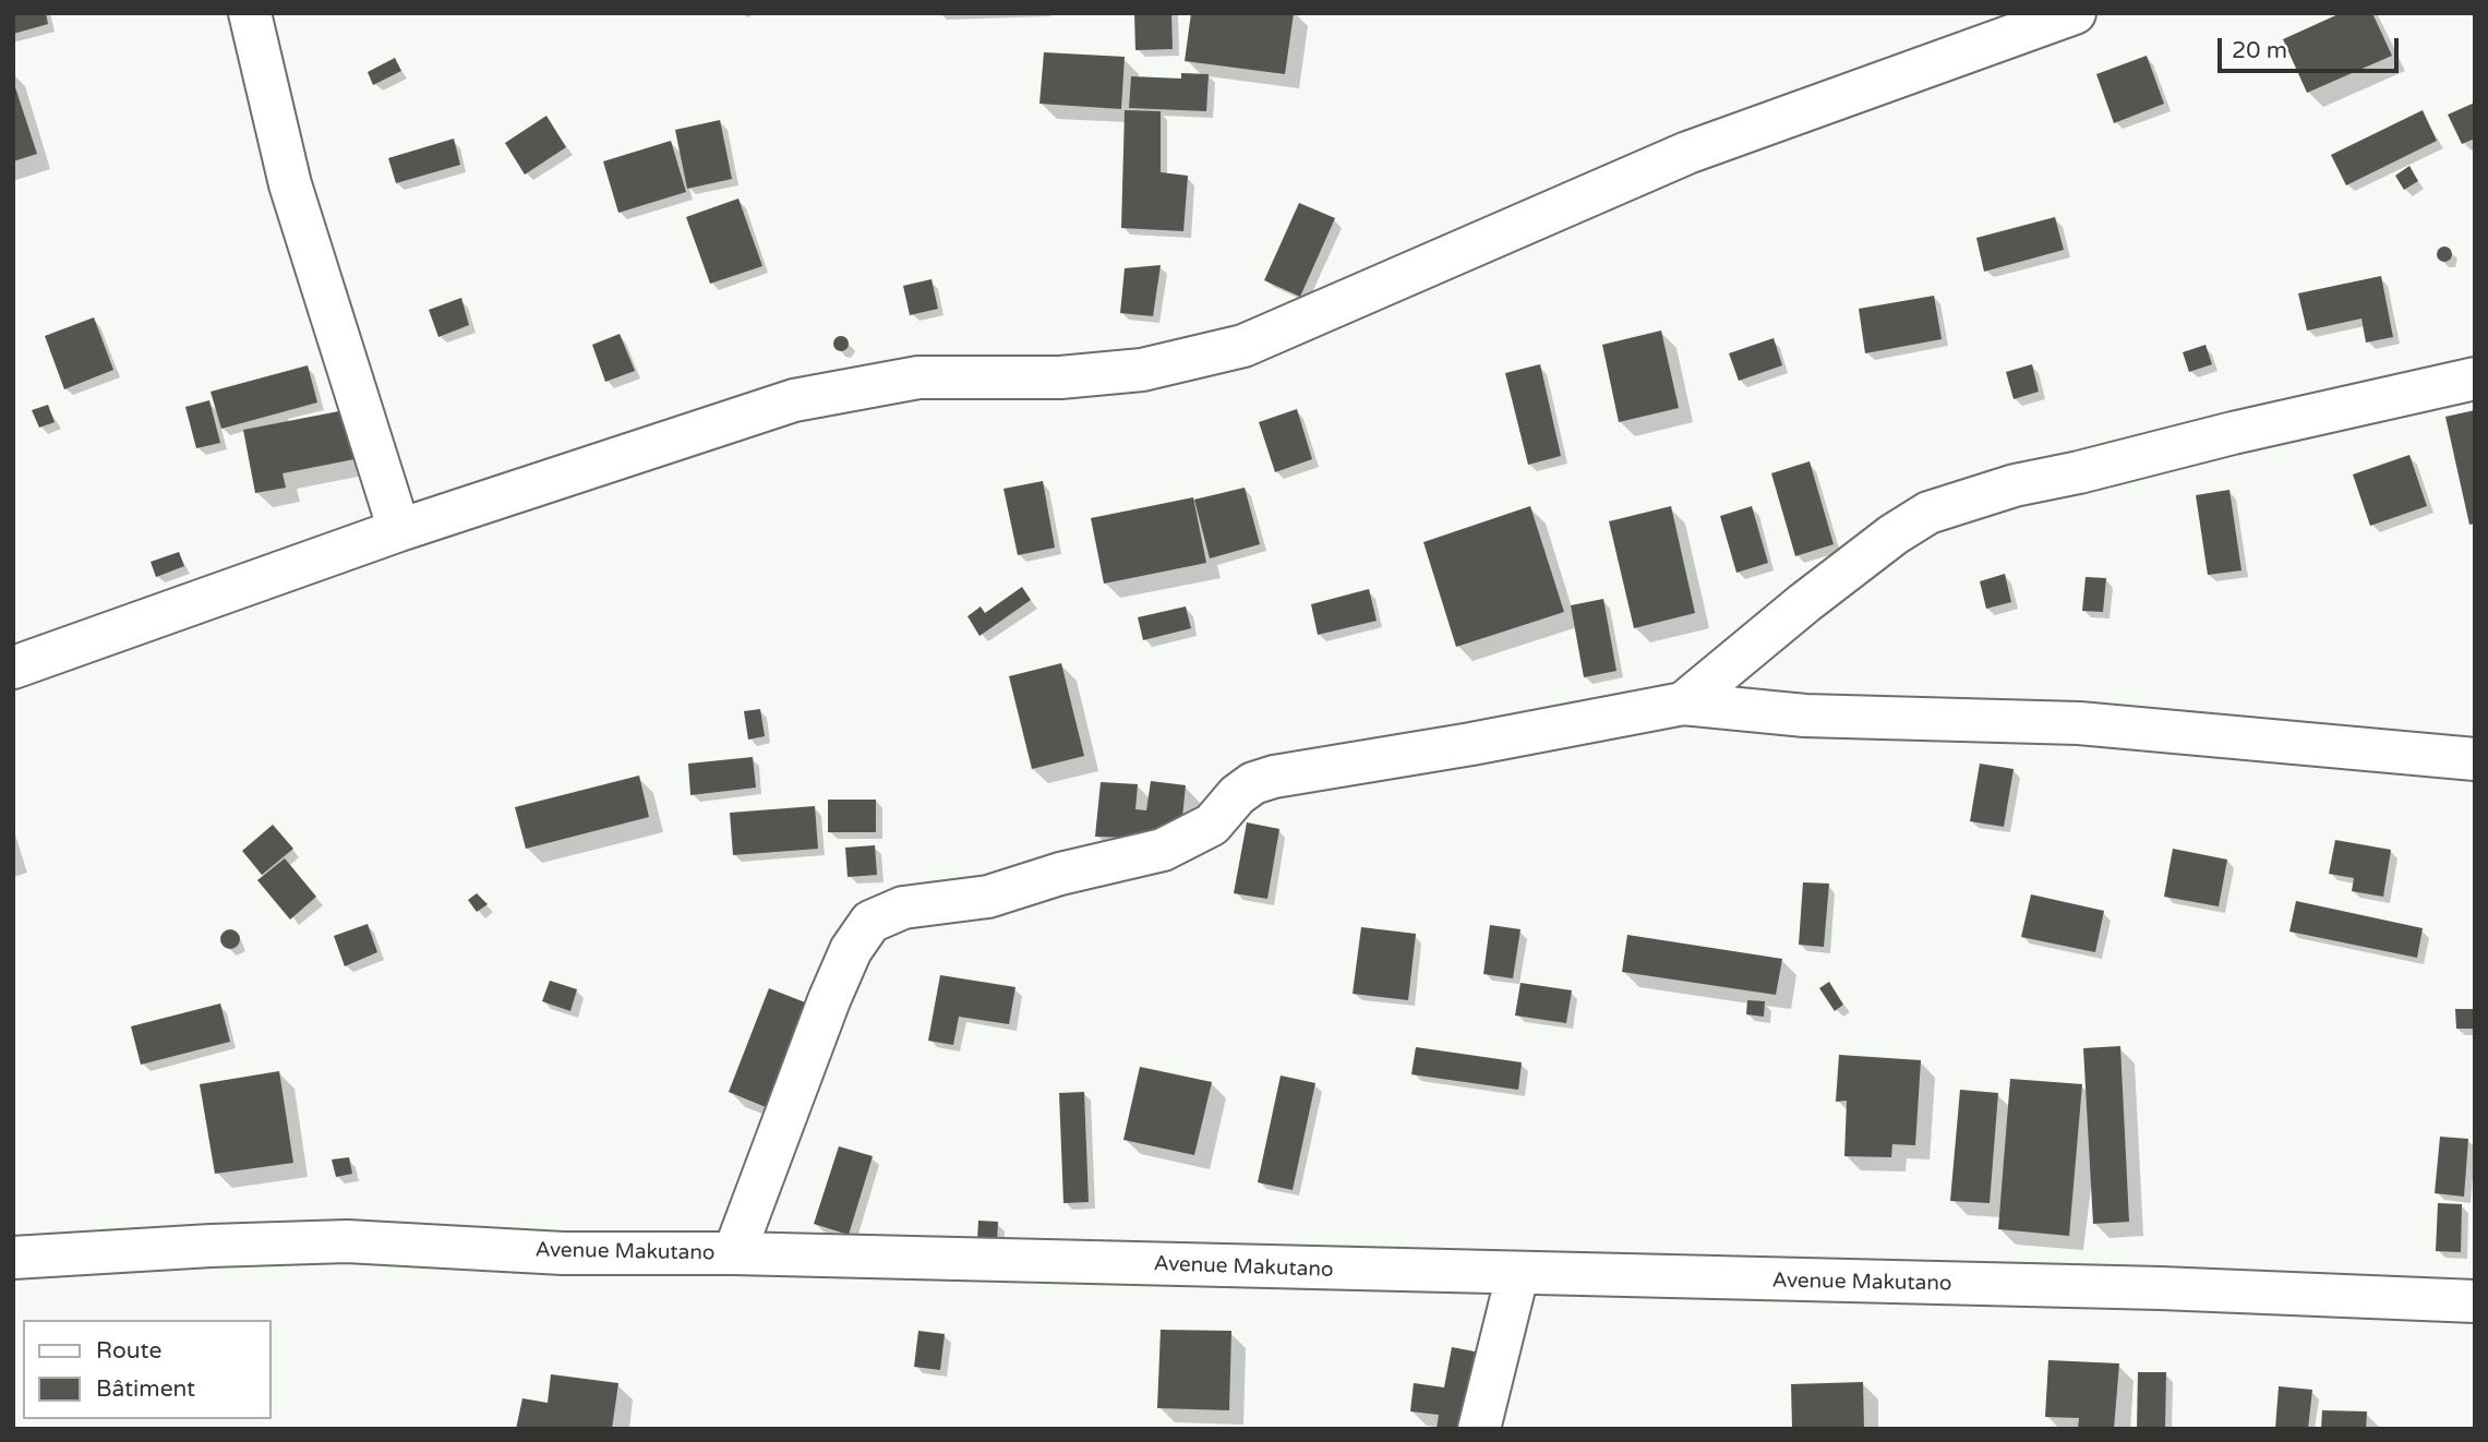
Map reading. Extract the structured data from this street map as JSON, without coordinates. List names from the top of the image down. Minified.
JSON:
{"streets":{"street":["Avenue Makutano"]},"legend":["Route","Bâtiment"],"scale_bar":"20 m"}
